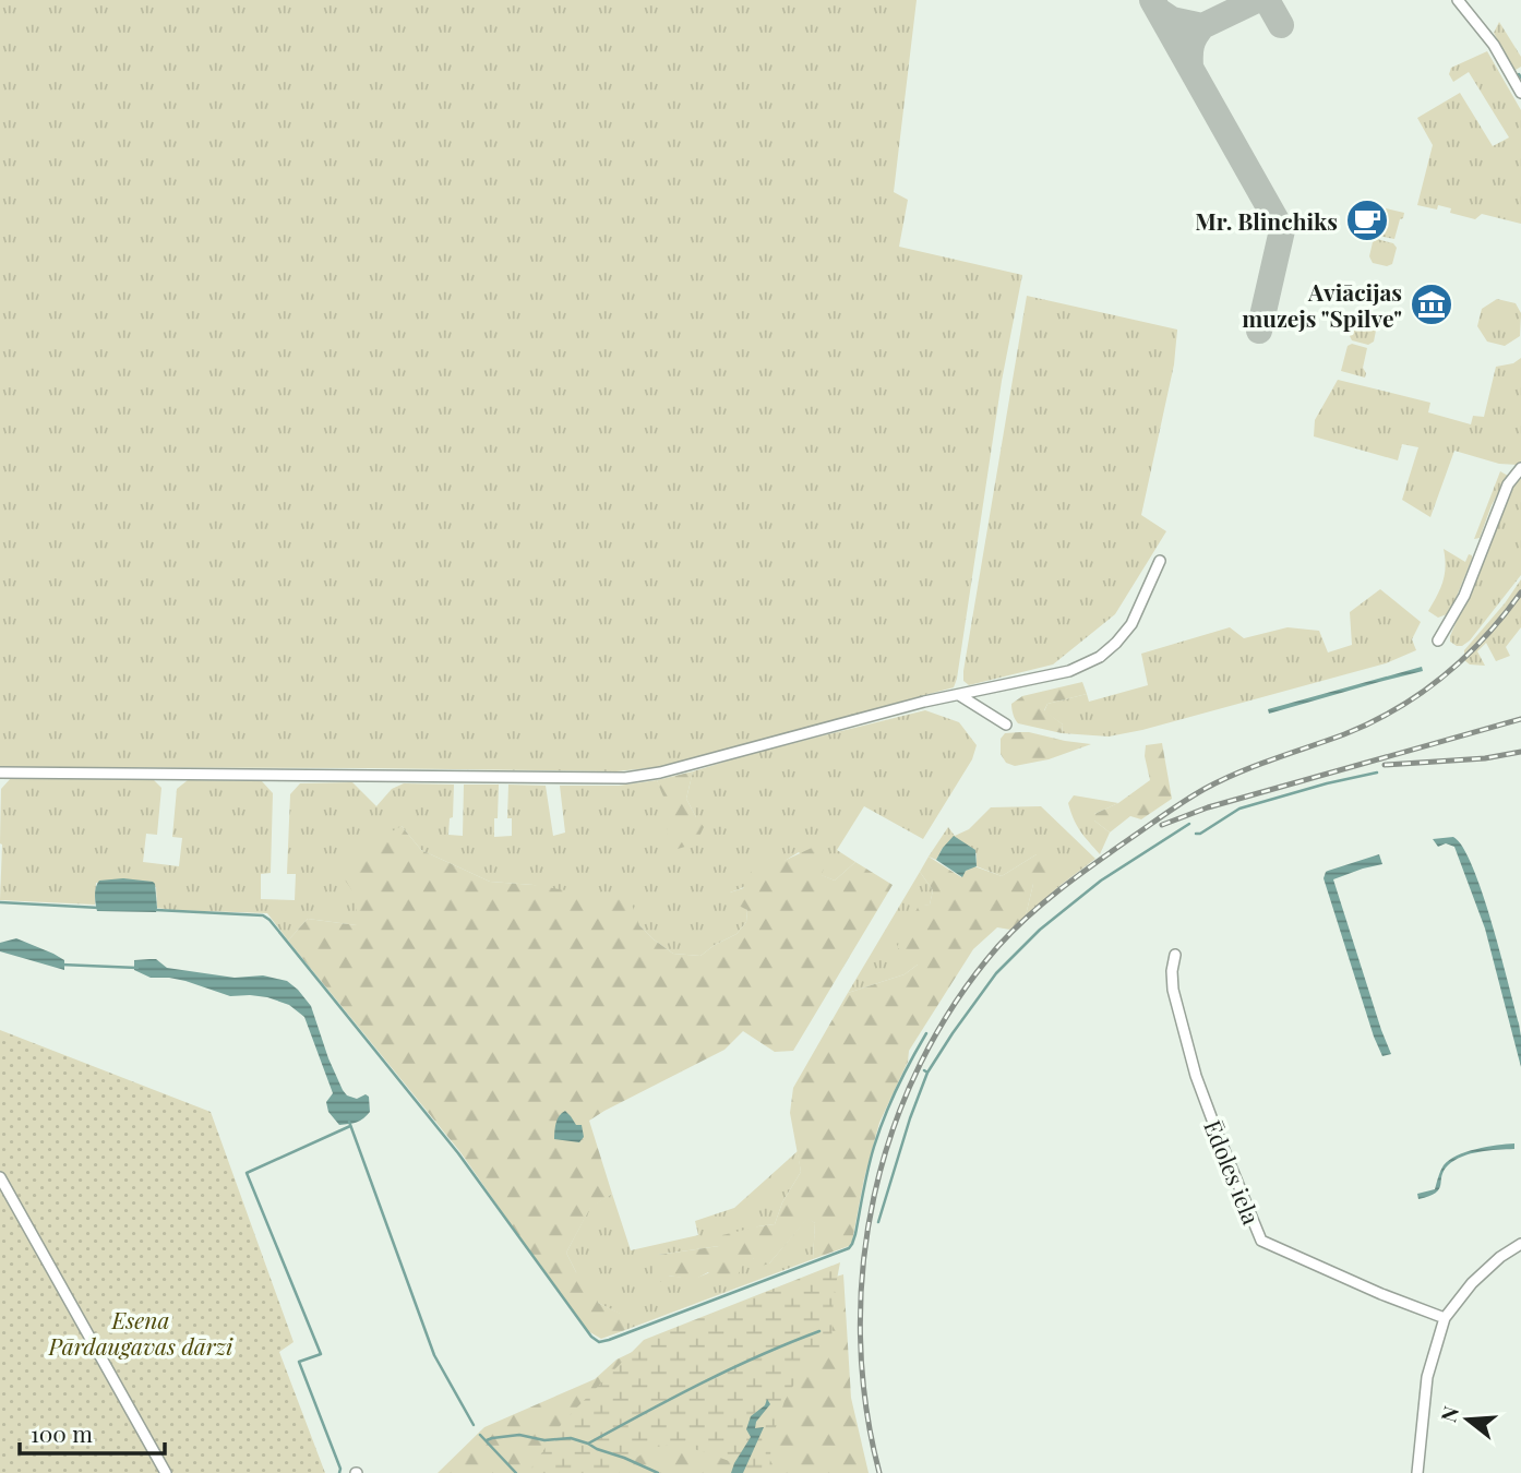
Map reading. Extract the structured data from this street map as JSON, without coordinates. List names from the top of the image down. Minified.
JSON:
{"streets":{"street":["Ēdoles iela"]},"parks":["Esena Pārdaugavas dārzi"],"places":{"cafe":["Mr. Blinchiks"],"museum":["Aviācijas muzejs \"Spilve\""]},"scale_bar":"100 m","north":"left"}
